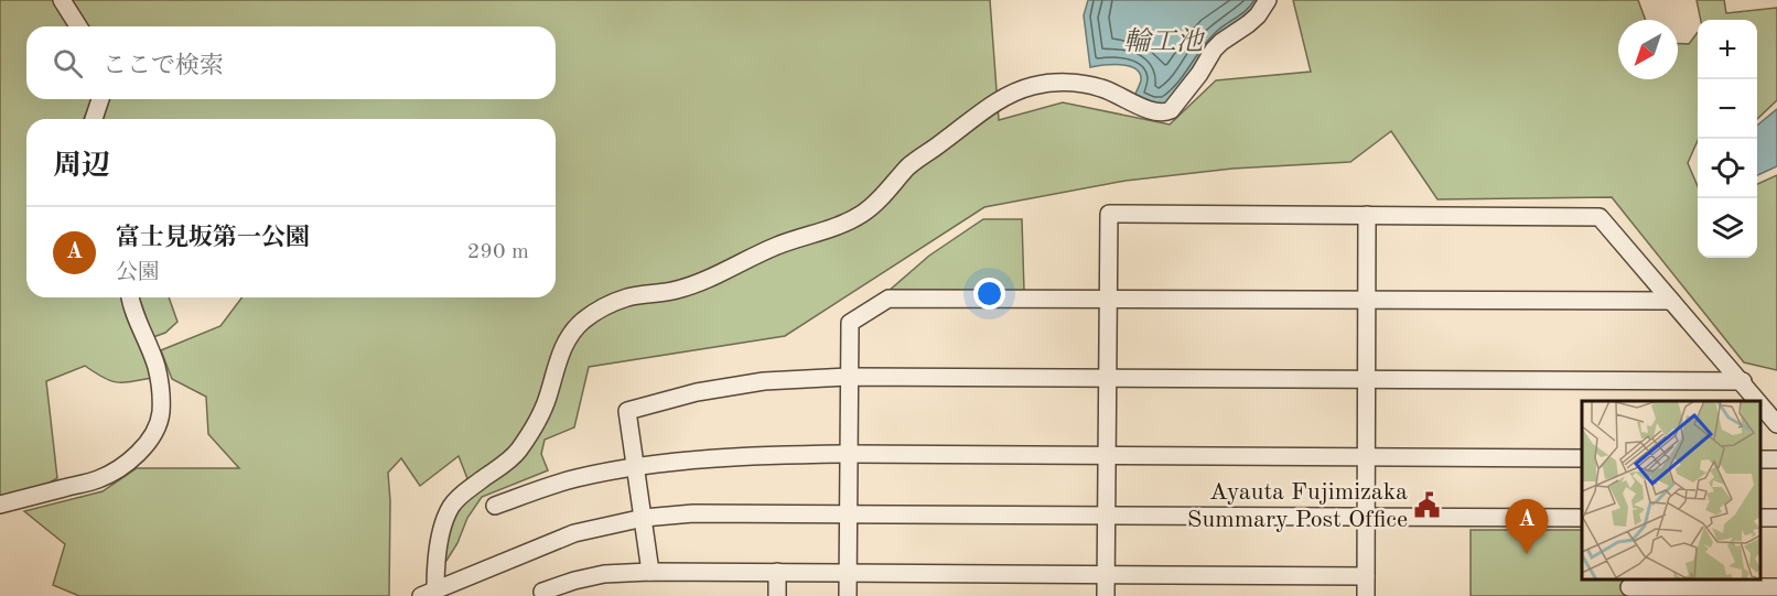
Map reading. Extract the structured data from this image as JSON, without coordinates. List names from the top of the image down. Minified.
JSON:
{"water":["輪工池"],"places":{"public building":["Ayauta Fujimizaka Summary Post Office"]},"north":"bottom left","page":{"map_buttons":["+","−"],"search":"ここで検索","heading":"周辺","list":[{"mark":"A","name":"富士見坂第一公園","note":"公園","value":"290 m"}],"pins":"A"}}
